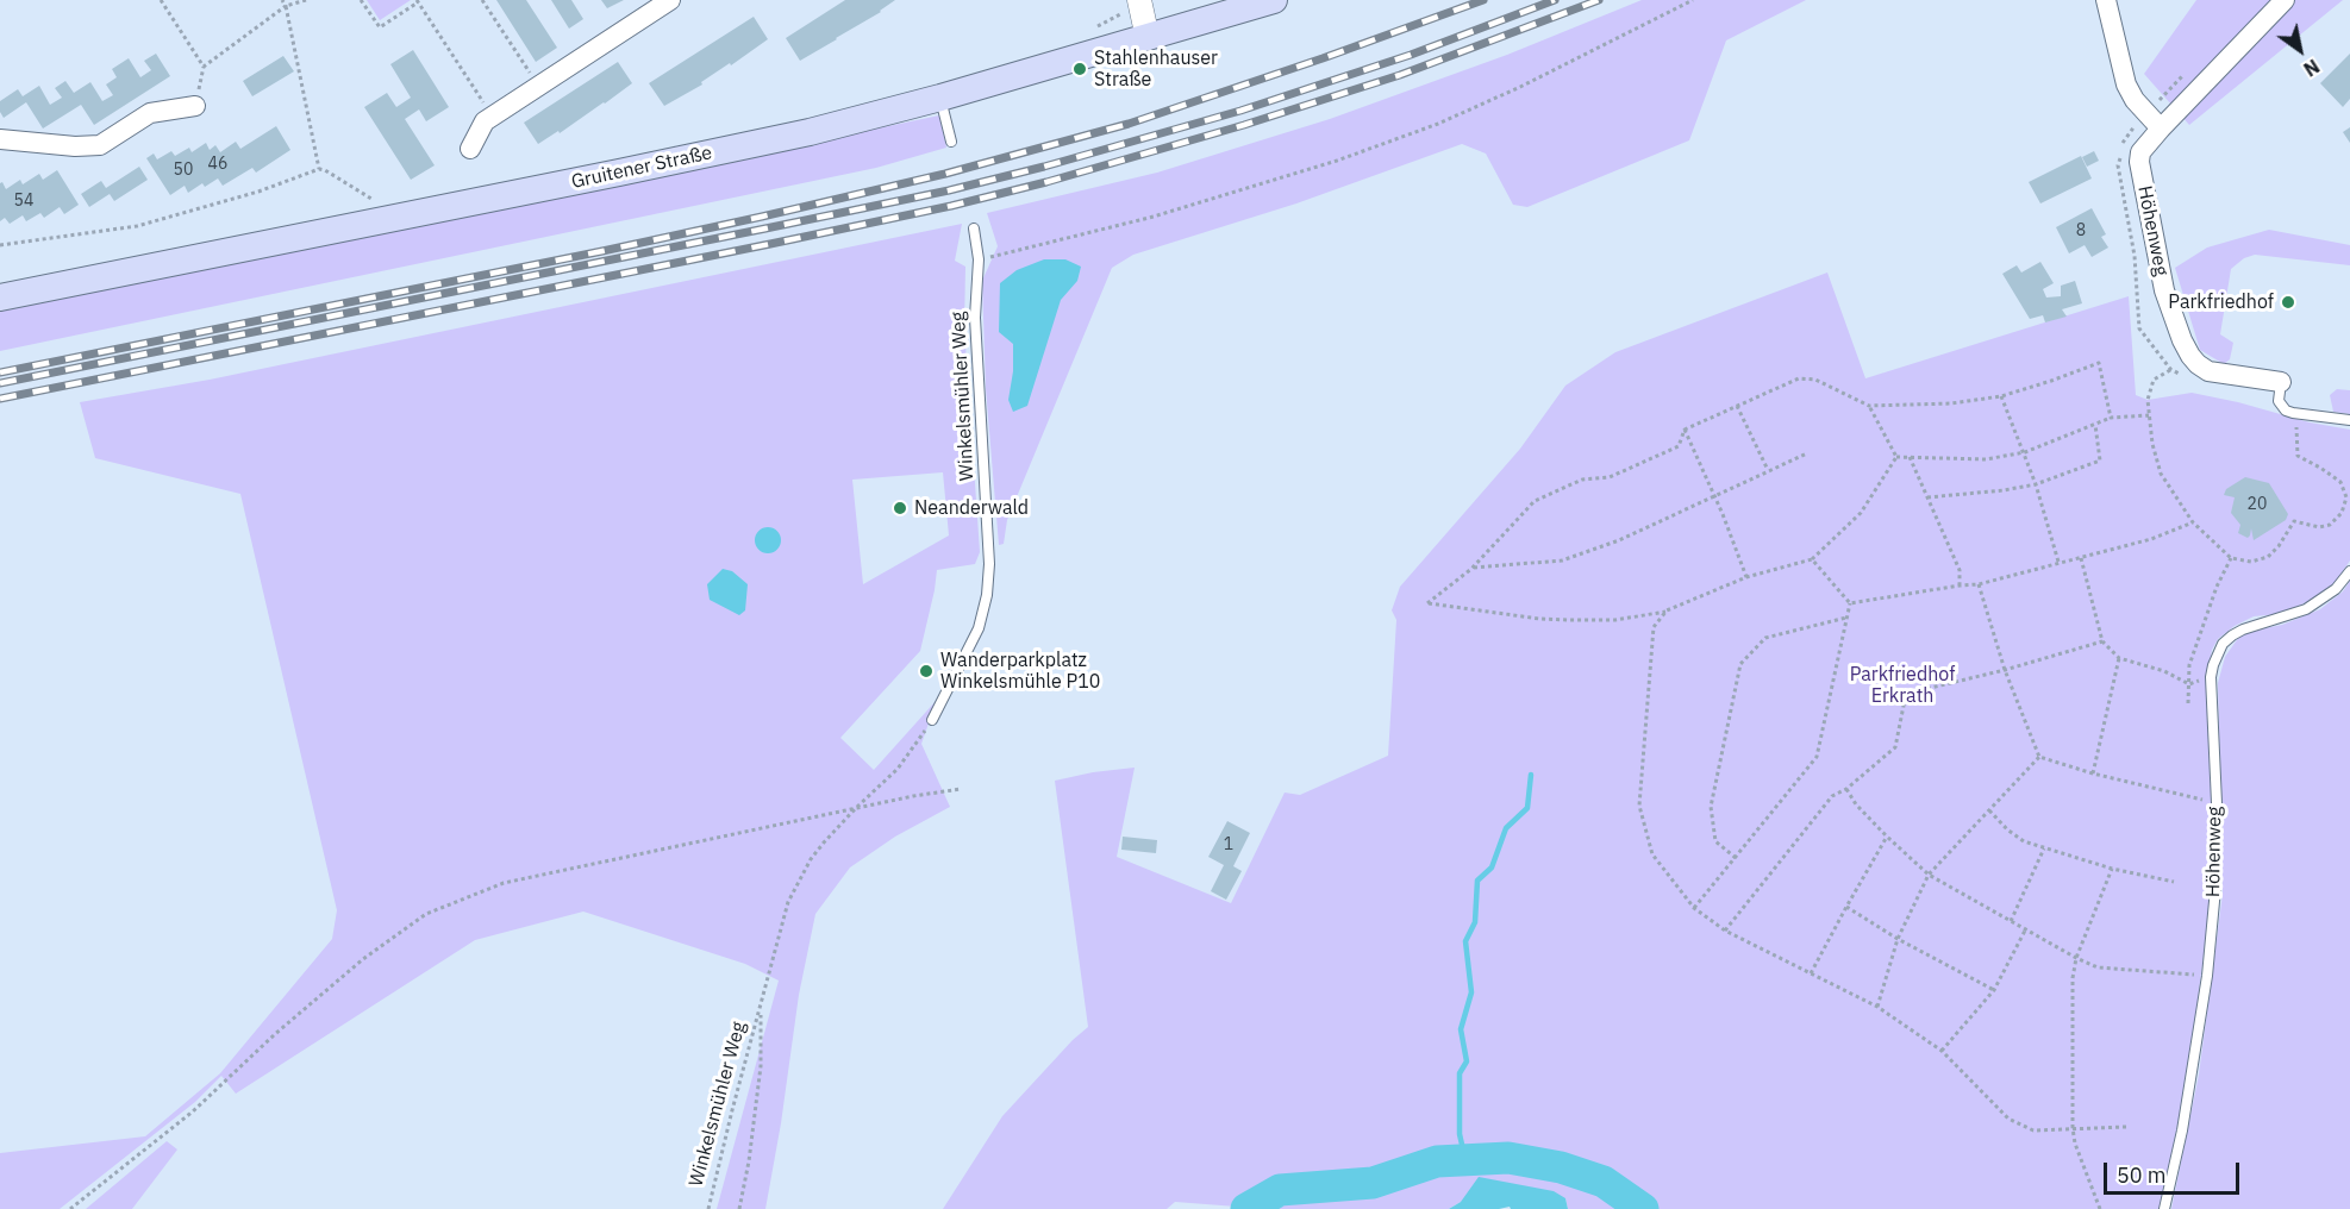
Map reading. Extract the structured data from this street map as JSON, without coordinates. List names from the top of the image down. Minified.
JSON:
{"streets":{"main road":["Gruitener Straße"],"street":["Höhenweg"],"lane":["Winkelsmühler Weg"]},"parks":["Parkfriedhof Erkrath"],"places":["Stahlenhauser Straße","Parkfriedhof","Neanderwald","Wanderparkplatz Winkelsmühle P10"],"house_numbers":["46","50","54","8","20","1"],"scale_bar":"50 m","north":"bottom right"}
